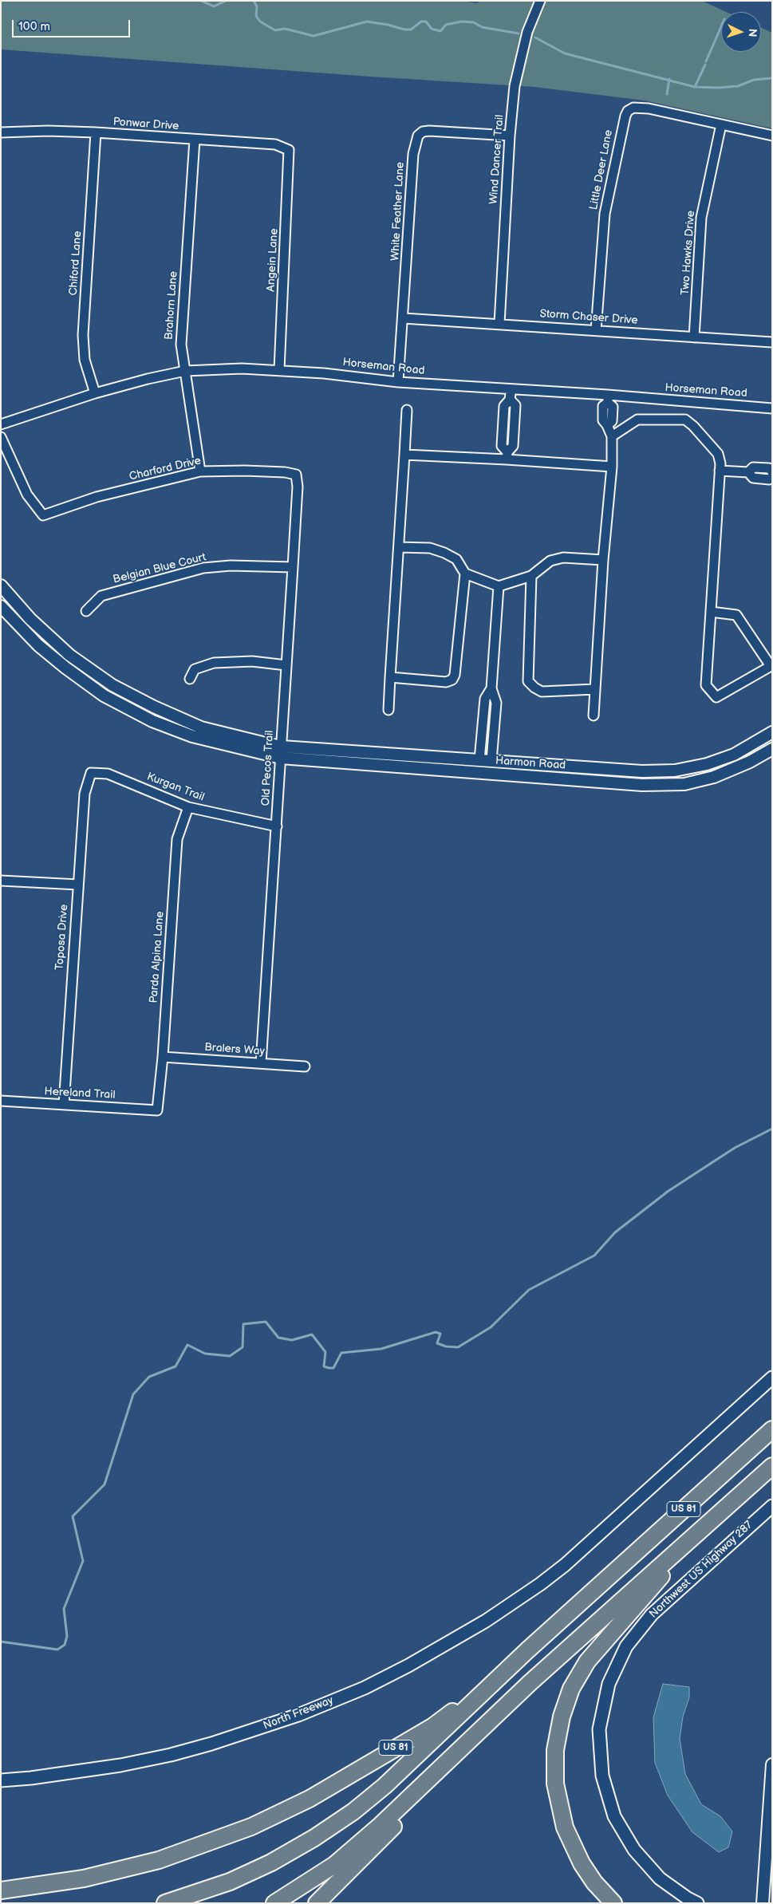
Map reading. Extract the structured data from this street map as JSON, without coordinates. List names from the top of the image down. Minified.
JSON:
{"streets":{"highway":["US 81"],"main road":["Northwest US Highway 287","North Freeway"],"street":["Ponwar Drive","Wind Dancer Trail","Little Deer Lane","White Feather Lane","Two Hawks Drive","Angein Lane","Chiford Lane","Brahorn Lane","Storm Chaser Drive","Horseman Road","Charford Drive","Belgian Blue Court","Harmon Road","Old Pecos Trail","Kurgan Trail","Toposa Drive","Parda Alpina Lane","Bralers Way","Hereland Trail"]},"crossings":[["Ponwar Drive","Angein Lane"],["Ponwar Drive","Chiford Lane"],["Ponwar Drive","Brahorn Lane"],["Wind Dancer Trail","White Feather Lane"],["Wind Dancer Trail","Storm Chaser Drive"],["Little Deer Lane","Two Hawks Drive"],["Little Deer Lane","Storm Chaser Drive"],["White Feather Lane","Storm Chaser Drive"],["White Feather Lane","Horseman Road"],["Two Hawks Drive","Storm Chaser Drive"],["Angein Lane","Horseman Road"],["Chiford Lane","Horseman Road"],["Brahorn Lane","Horseman Road"],["Brahorn Lane","Charford Drive"],["Charford Drive","Old Pecos Trail"],["Belgian Blue Court","Old Pecos Trail"],["Harmon Road","Old Pecos Trail"],["Old Pecos Trail","Kurgan Trail"],["Old Pecos Trail","Bralers Way"],["Kurgan Trail","Toposa Drive"],["Kurgan Trail","Parda Alpina Lane"],["Toposa Drive","Hereland Trail"],["Parda Alpina Lane","Bralers Way"],["Parda Alpina Lane","Hereland Trail"]],"scale_bar":"100 m","north":"right"}
